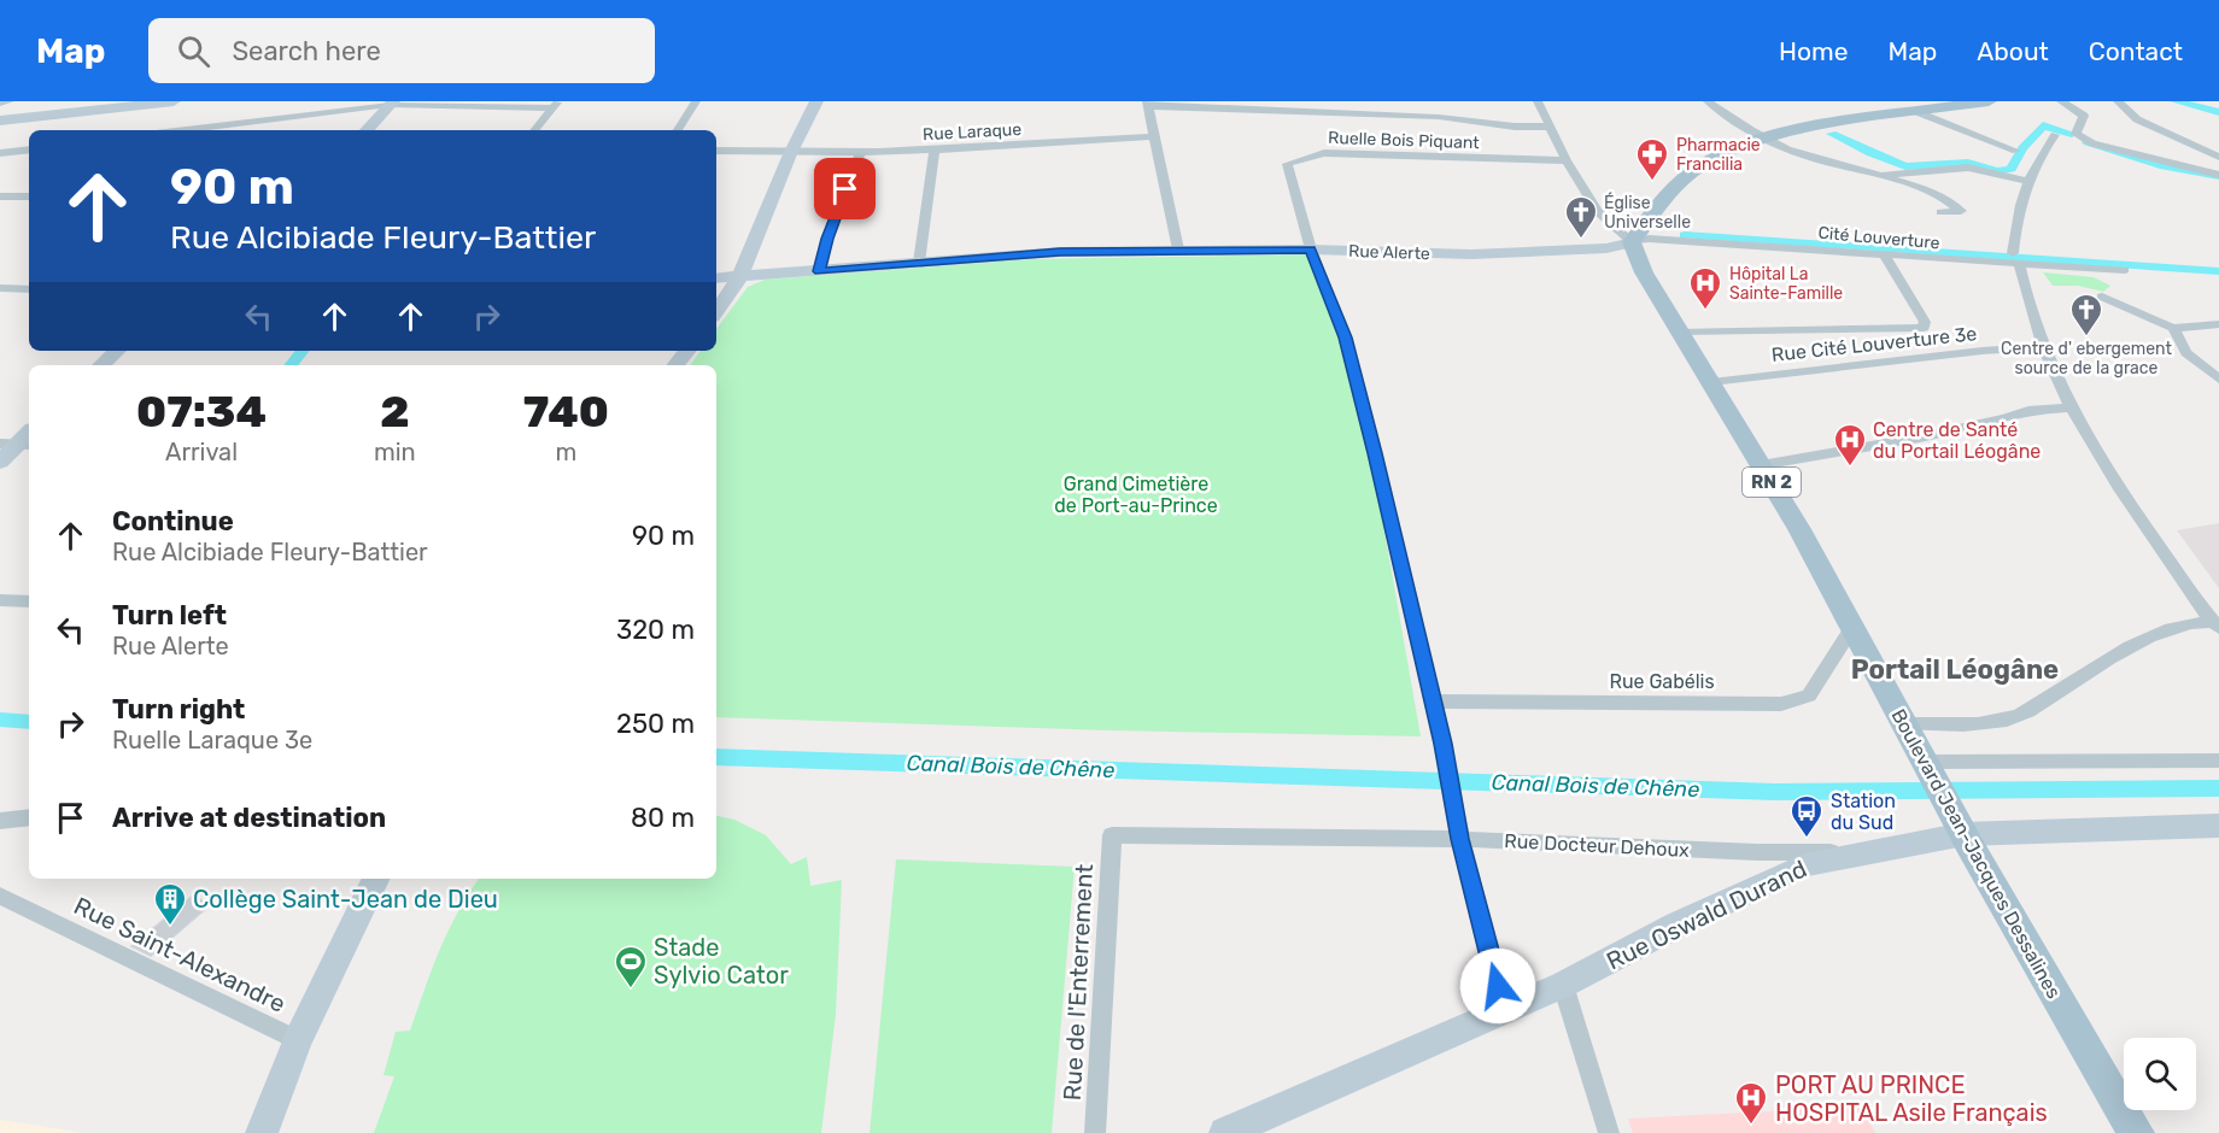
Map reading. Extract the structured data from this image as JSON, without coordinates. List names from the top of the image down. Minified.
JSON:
{"streets":{"main road":["RN 2","Boulevard Jean-Jacques Dessalines"],"street":["Rue Laraque","Ruelle Bois Piquant","Cité Louverture","Rue Alerte","Rue Cité Louverture 3e","Rue Gabélis","Rue Docteur Dehoux","Rue Oswald Durand","Rue Saint-Alexandre","Rue de l'Enterrement"]},"crossings":[["Ruelle Bois Piquant","Rue Alerte"],["Cité Louverture","Rue Alerte"],["Cité Louverture","Boulevard Jean-Jacques Dessalines"],["Rue Alerte","Boulevard Jean-Jacques Dessalines"],["Rue Cité Louverture 3e","Boulevard Jean-Jacques Dessalines"],["Rue Gabélis","Boulevard Jean-Jacques Dessalines"],["Rue Docteur Dehoux","Rue Oswald Durand"],["Rue Docteur Dehoux","Rue de l'Enterrement"],["Boulevard Jean-Jacques Dessalines","Rue Oswald Durand"]],"districts":["Portail Léogâne"],"water":["Canal Bois de Chêne"],"parks":["Grand Cimetière de Port-au-Prince"],"places":{"pharmacy":["Pharmacie Francilia"],"church":["Église Universelle","Centre d' ebergement source de la grace"],"hospital":["Hôpital La Sainte-Famille","Centre de Santé du Portail Léogâne","PORT AU PRINCE HOSPITAL Asile Français"],"bus stop":["Station du Sud"],"building":["Collège Saint-Jean de Dieu"],"sports":["Stade Sylvio Cator"]},"page":{"header":"Map","search":"Search here","nav":["Home","Map","About","Contact"],"turn":["90 m","Rue Alcibiade Fleury-Battier"],"eta":["07:34","Arrival","2","min","740","m"],"list":[{"name":"Continue","note":"Rue Alcibiade Fleury-Battier","value":"90 m"},{"name":"Turn left","note":"Rue Alerte","value":"320 m"},{"name":"Turn right","note":"Ruelle Laraque 3e","value":"250 m"},{"name":"Arrive at destination","value":"80 m"}]}}
